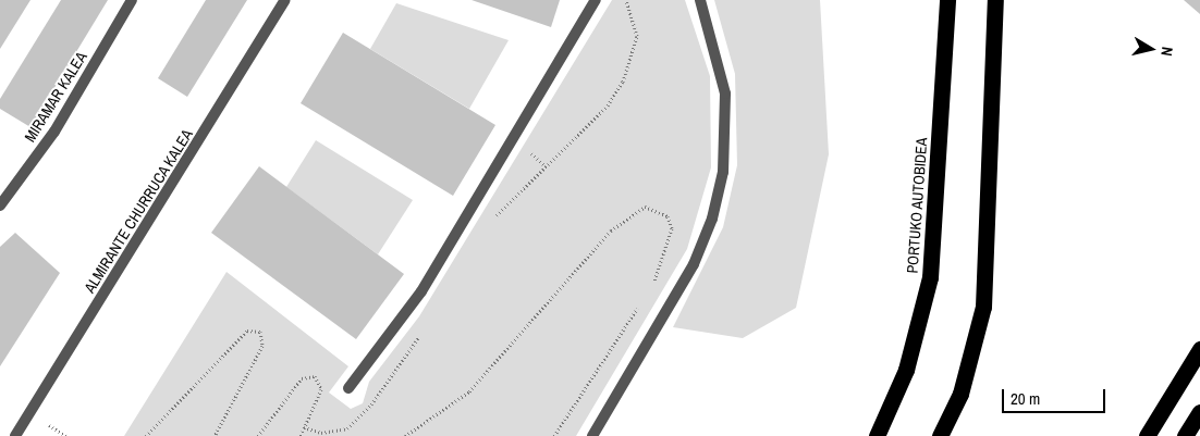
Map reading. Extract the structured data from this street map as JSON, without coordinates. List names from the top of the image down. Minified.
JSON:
{"streets":{"highway":["PORTUKO AUTOBIDEA"],"street":["MIRAMAR KALEA","ALMIRANTE CHURRUCA KALEA"]},"scale_bar":"20 m","north":"right"}
